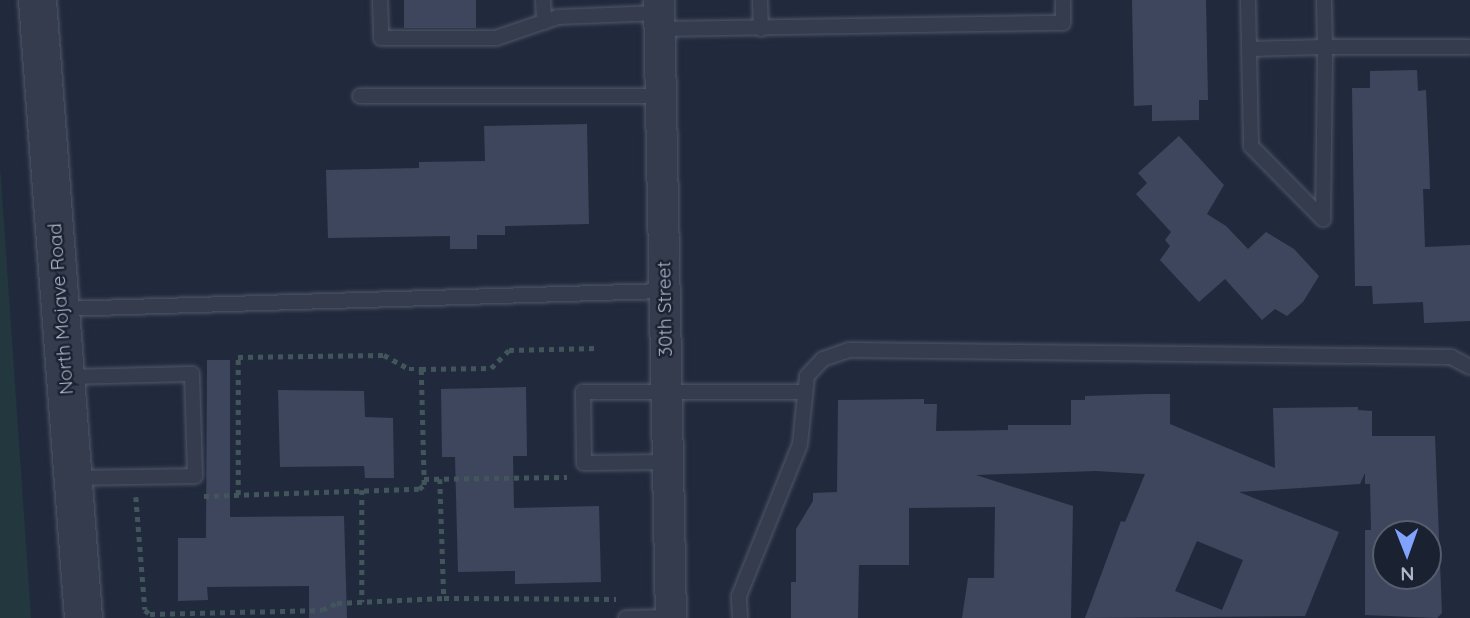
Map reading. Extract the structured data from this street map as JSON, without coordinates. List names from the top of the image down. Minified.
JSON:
{"streets":{"street":["North Mojave Road","30th Street"]},"north":"bottom"}
